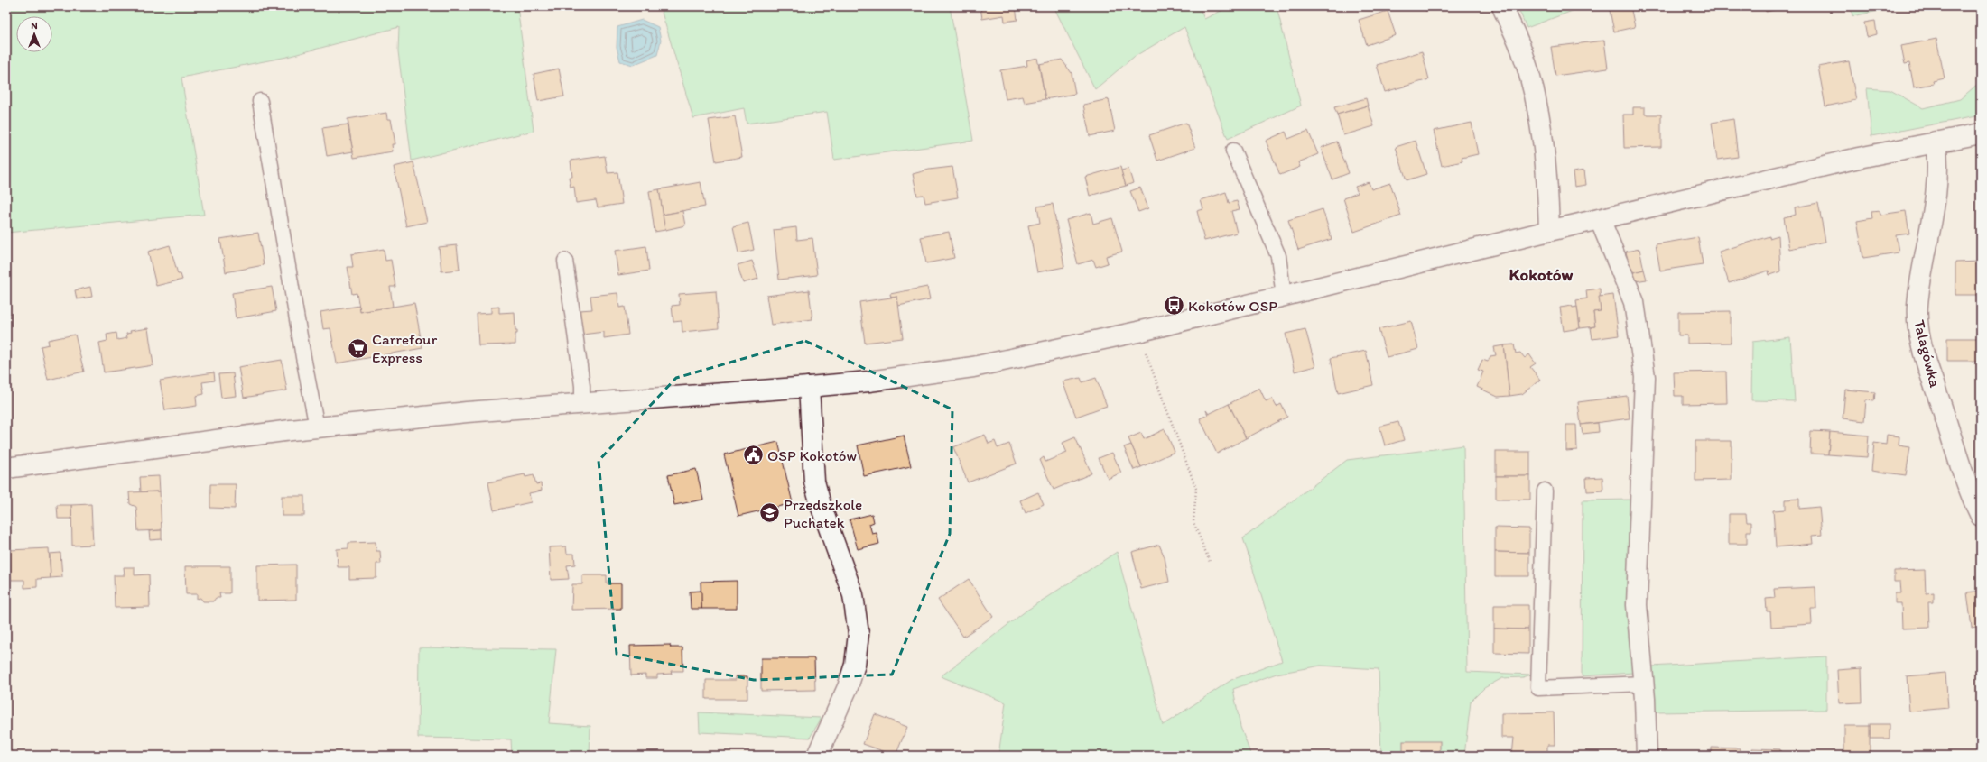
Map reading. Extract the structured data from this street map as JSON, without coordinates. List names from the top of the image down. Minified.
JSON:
{"streets":{"street":["Talagówka"]},"districts":["Kokotów"],"places":{"bus stop":["Kokotów OSP"],"supermarket":["Carrefour Express"],"public building":["OSP Kokotów"],"school or university":["Przedszkole Puchatek"]},"north":"top"}
